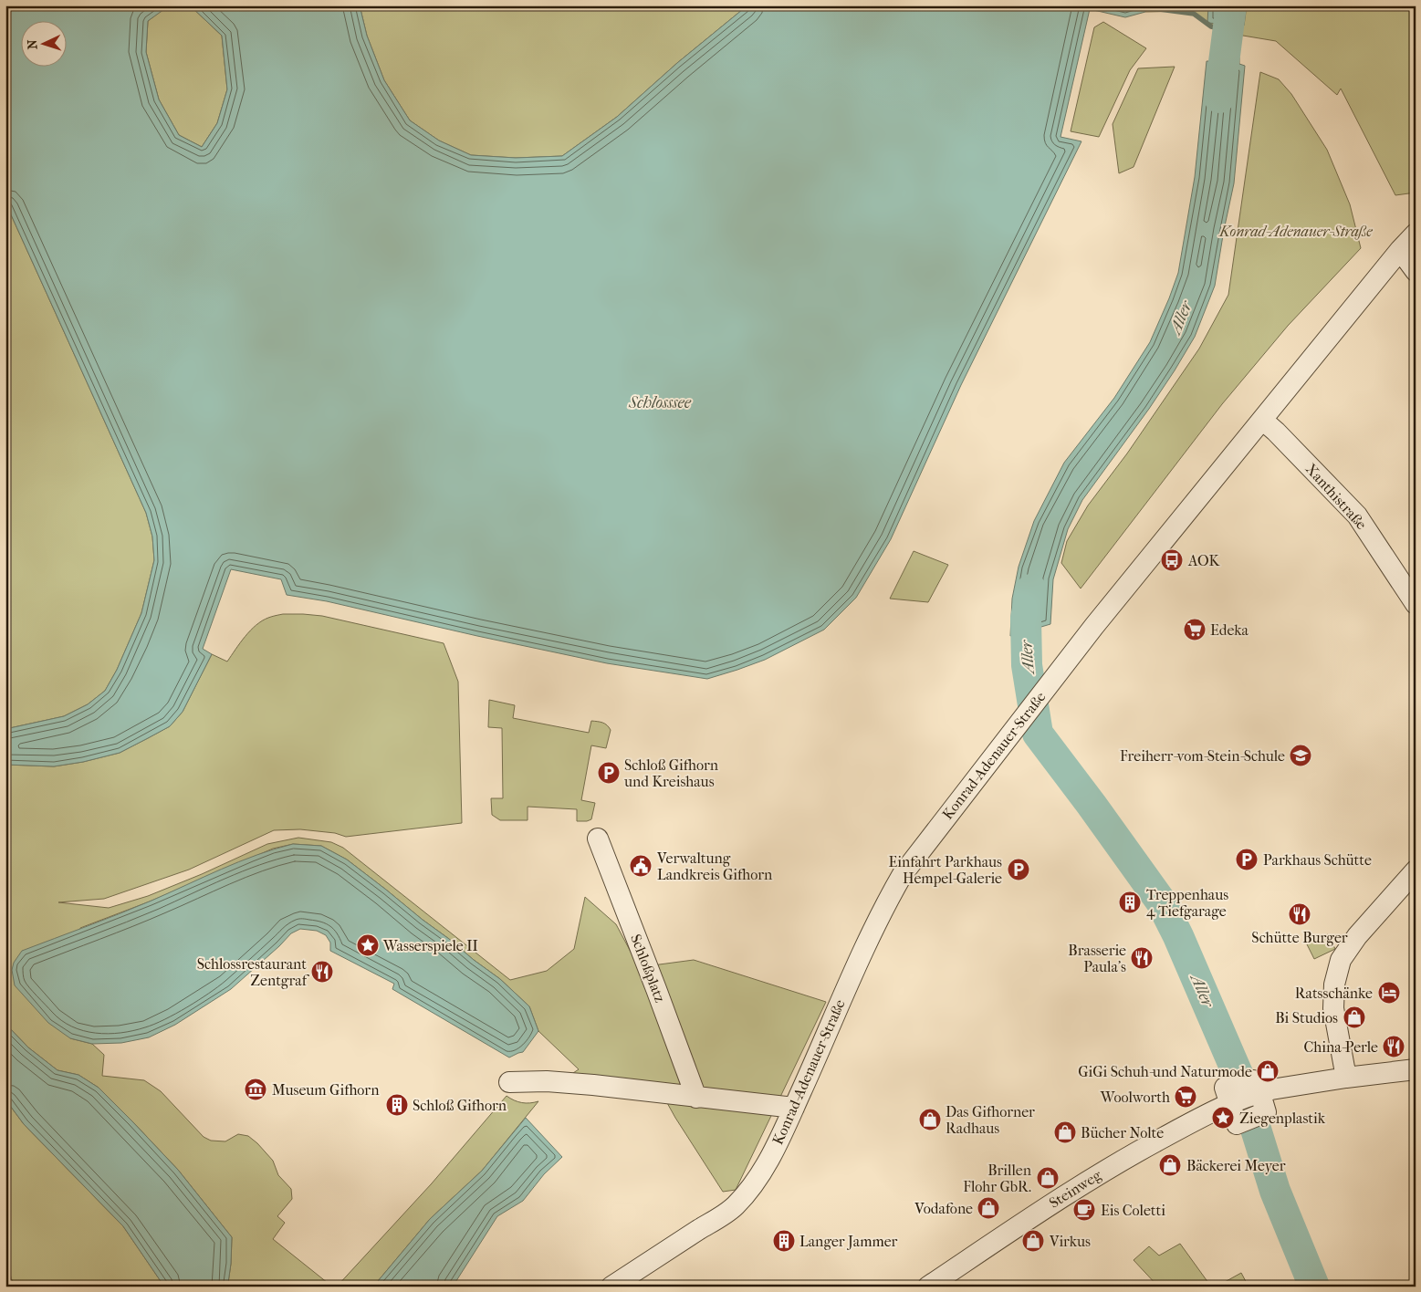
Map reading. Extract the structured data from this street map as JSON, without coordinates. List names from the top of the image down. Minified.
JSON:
{"streets":{"street":["Xanthistraße","Konrad-Adenauer-Straße","Schloßplatz","Steinweg"]},"crossings":[["Xanthistraße","Konrad-Adenauer-Straße"]],"water":["Aller","Schlosssee"],"parks":["Konrad-Adenauer-Straße"],"places":{"bus stop":["AOK"],"supermarket":["Edeka","Woolworth"],"school or university":["Freiherr-vom-Stein-Schule"],"parking":["Schloß Gifhorn und Kreishaus","Parkhaus Schütte","Einfahrt Parkhaus Hempel-Galerie"],"public building":["Verwaltung Landkreis Gifhorn"],"building":["Treppenhaus 4 Tiefgarage","Schloß Gifhorn","Langer Jammer"],"restaurant":["Schütte Burger","Brasserie Paula's","Schlossrestaurant Zentgraf","China-Perle"],"place":["Wasserspiele II","Ziegenplastik"],"hotel":["Ratsschänke"],"shop":["Bi Studios","GiGi Schuh-und Naturmode","Das Gifhorner Radhaus","Bücher Nolte","Bäckerei Meyer","Brillen Flohr GbR.","Vodafone","Virkus"],"museum":["Museum Gifhorn"],"cafe":["Eis Coletti"]},"north":"left"}
